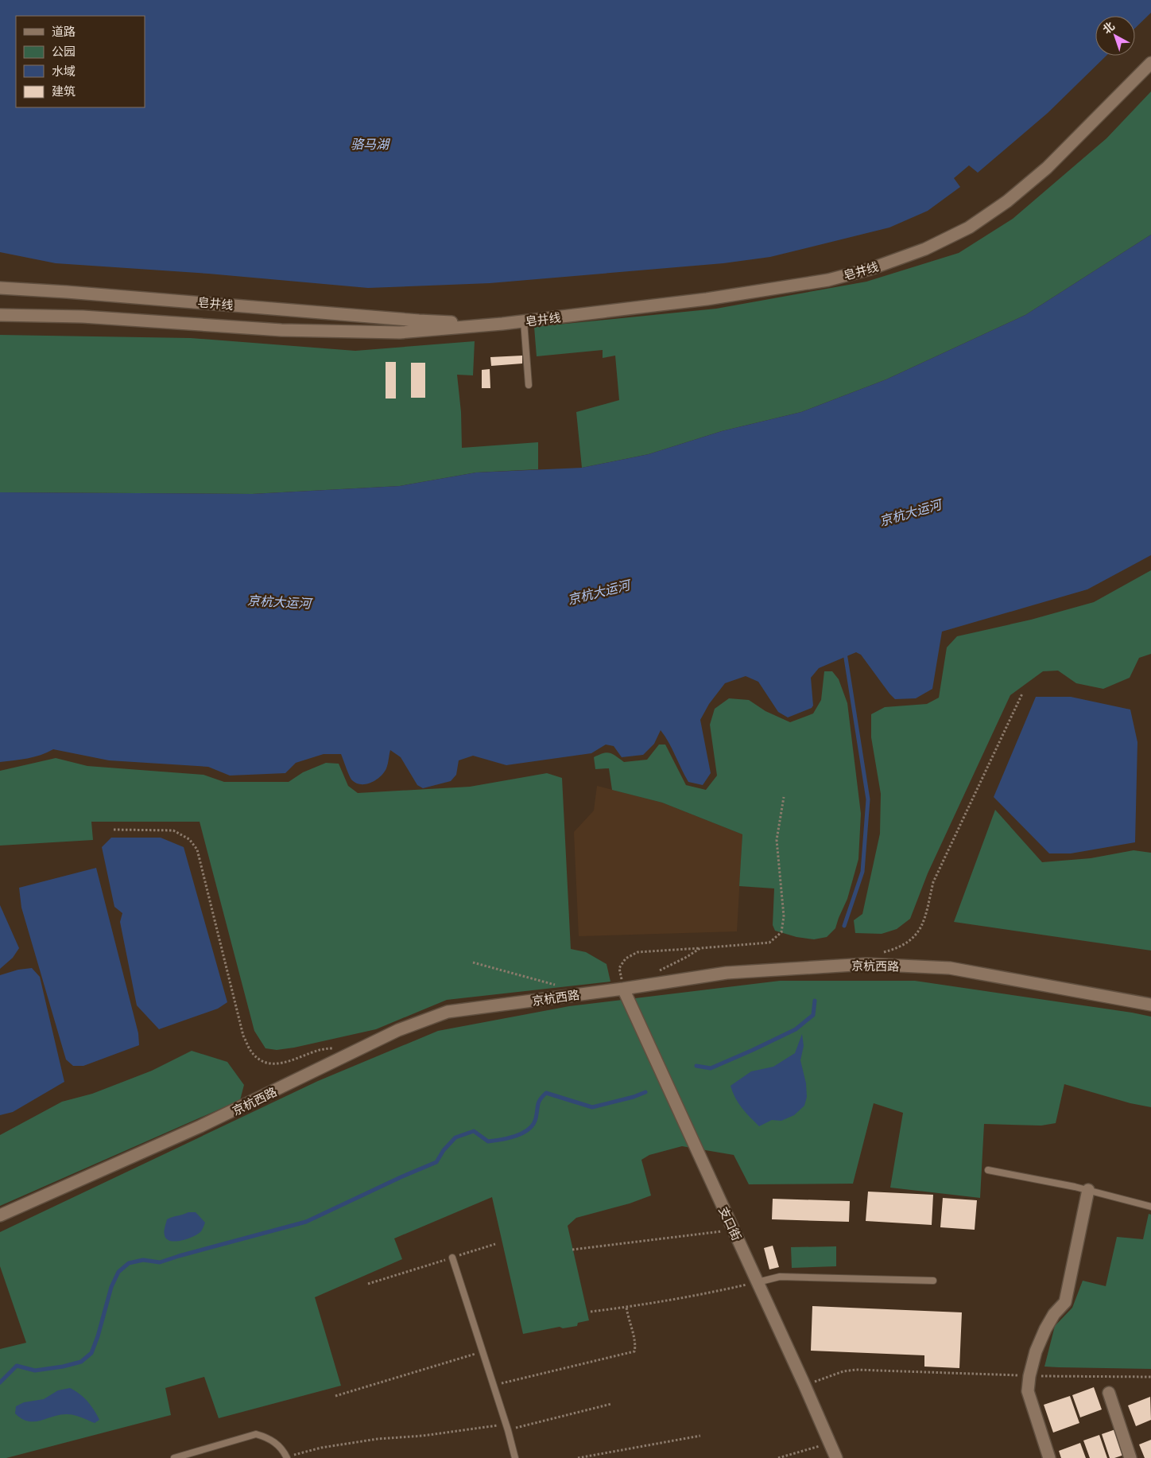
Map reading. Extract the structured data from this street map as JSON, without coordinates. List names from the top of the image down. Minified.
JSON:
{"streets":{"street":["皂井线","京杭西路","支口街"]},"crossings":[["京杭西路","支口街"]],"water":["骆马湖","京杭大运河"],"legend":["道路","公园","水域","建筑"],"north":"top left"}
